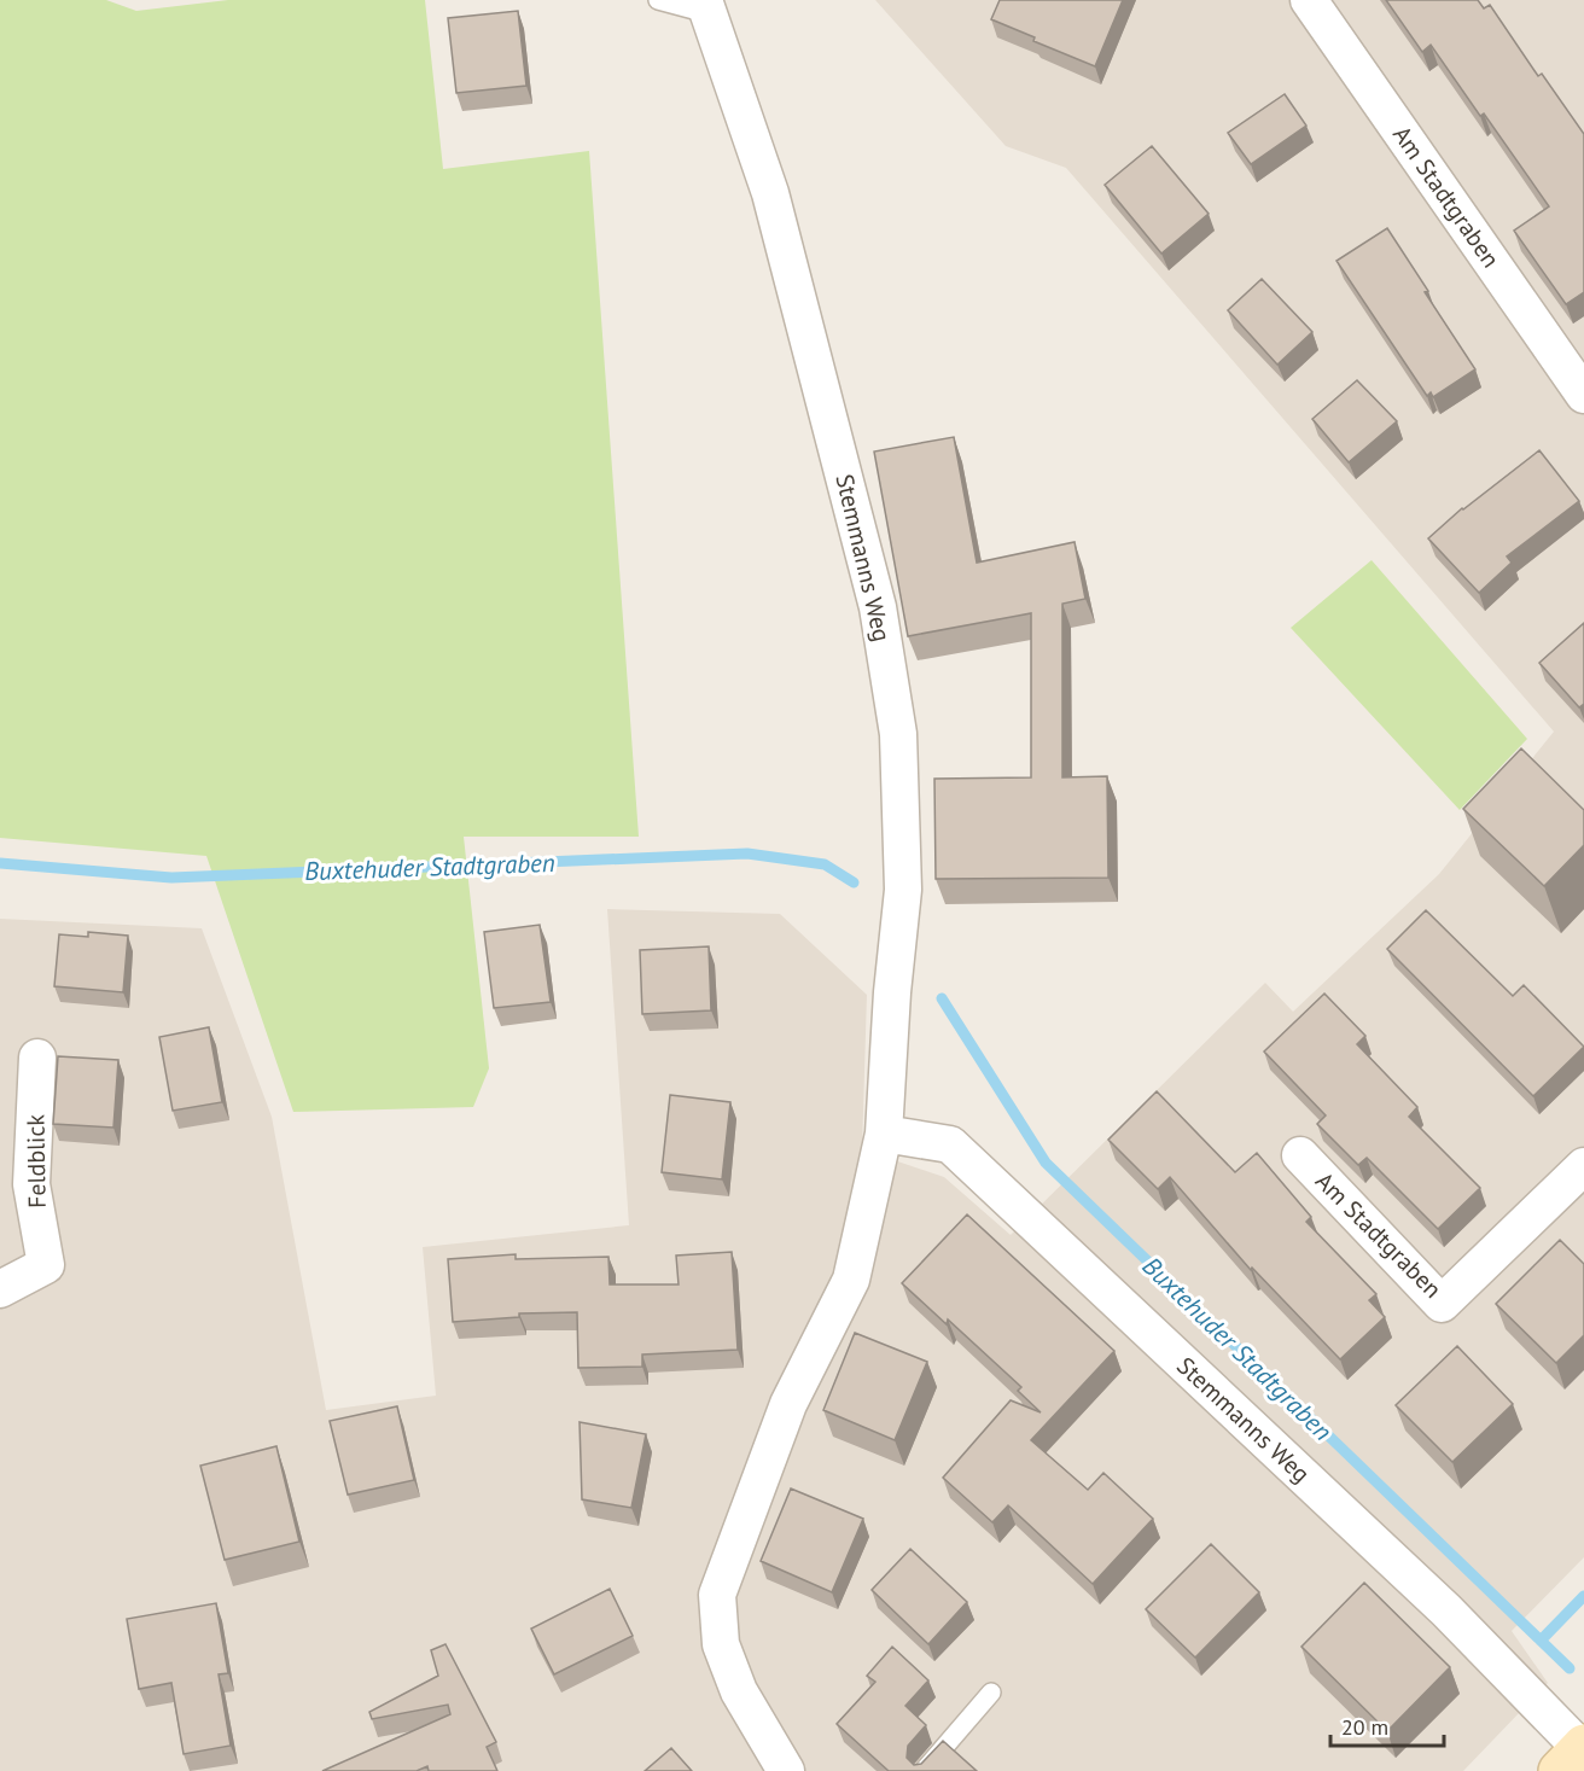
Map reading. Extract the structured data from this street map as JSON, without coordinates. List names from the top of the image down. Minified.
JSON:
{"streets":{"street":["Am Stadtgraben","Stemmanns Weg","Feldblick"]},"water":["Buxtehuder Stadtgraben"],"scale_bar":"20 m"}
